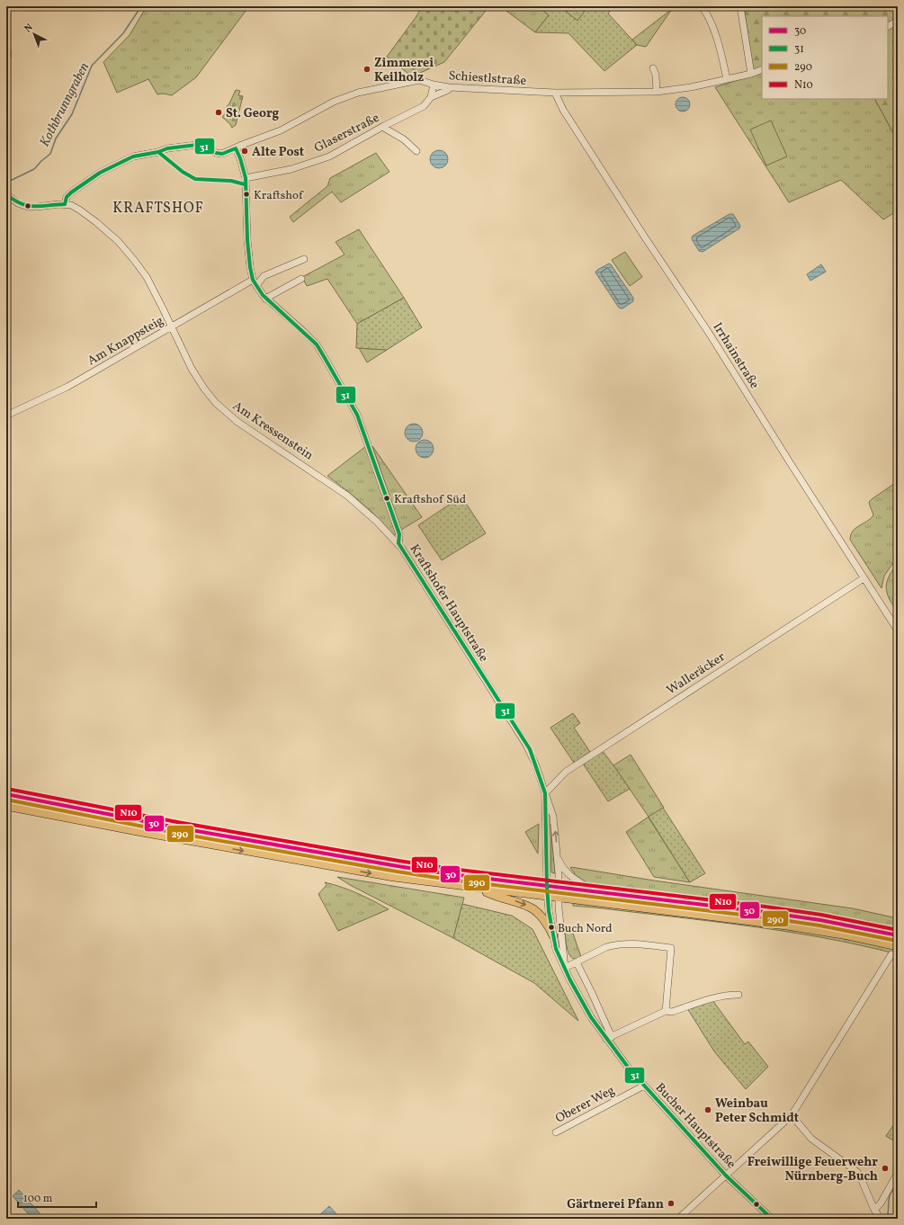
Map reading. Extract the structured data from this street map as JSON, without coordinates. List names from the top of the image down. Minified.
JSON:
{"streets":{"street":["Schiestlstraße","Glaserstraße","Am Knappsteig","Irrhainstraße","Am Kressenstein","Kraftshofer Hauptstraße","Walleräcker","Oberer Weg","Bucher Hauptstraße"]},"crossings":[["Schiestlstraße","Glaserstraße"],["Schiestlstraße","Irrhainstraße"],["Am Knappsteig","Am Kressenstein"],["Am Knappsteig","Kraftshofer Hauptstraße"],["Irrhainstraße","Walleräcker"],["Am Kressenstein","Kraftshofer Hauptstraße"],["Kraftshofer Hauptstraße","Walleräcker"],["Kraftshofer Hauptstraße","Bucher Hauptstraße"],["Oberer Weg","Bucher Hauptstraße"]],"districts":["KRAFTSHOF"],"water":["Kothbrunngraben"],"places":["Zimmerei Keilholz","St. Georg","Alte Post","Kraftshof","Kraftshof Süd","Buch Nord","Weinbau Peter Schmidt","Freiwillige Feuerwehr Nürnberg-Buch","Gärtnerei Pfann"],"lines":["transit line 31","transit line N10","transit line 30","transit line 290"],"legend":["30","31","290","N10"],"scale_bar":"100 m","north":"top left"}
